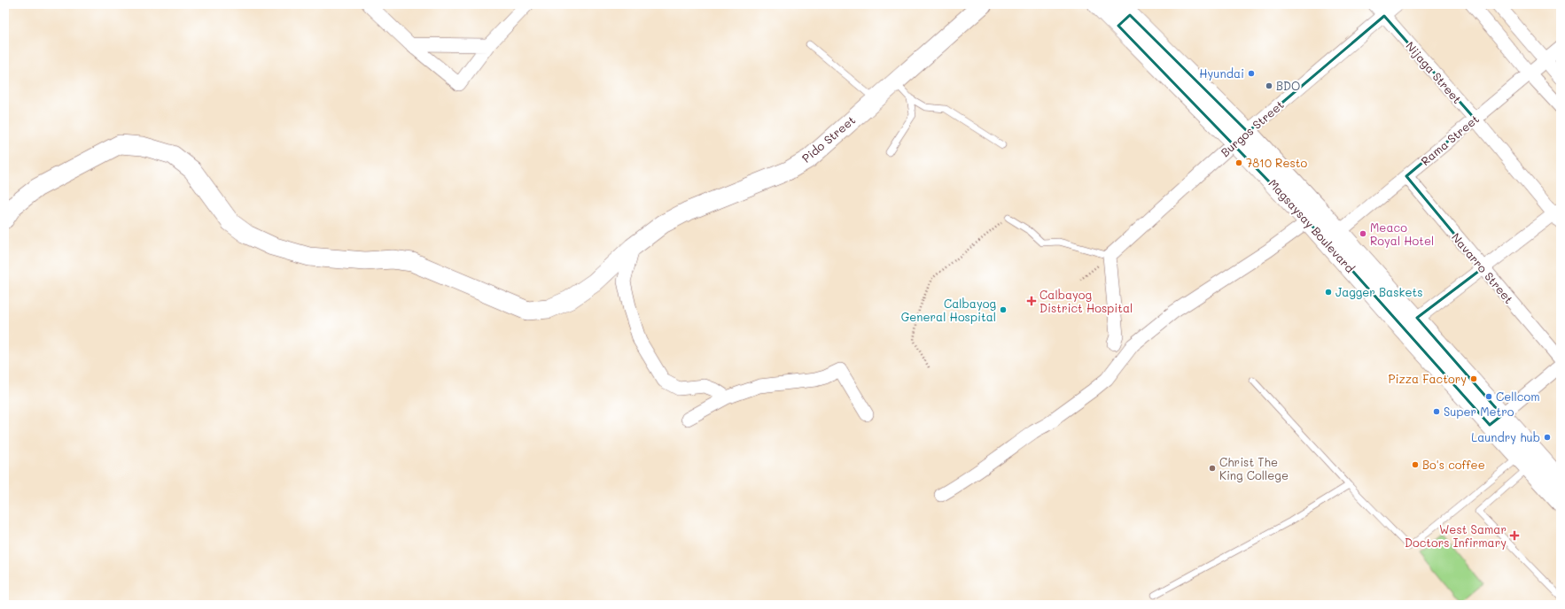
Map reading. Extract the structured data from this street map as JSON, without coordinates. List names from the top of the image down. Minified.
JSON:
{"streets":{"street":["Nijaga Street","Burgos Street","Pido Street","Rama Street","Magsaysay Boulevard","Navarro Street"]},"crossings":[["Nijaga Street","Burgos Street"],["Nijaga Street","Rama Street"],["Burgos Street","Magsaysay Boulevard"],["Rama Street","Magsaysay Boulevard"],["Rama Street","Navarro Street"]],"places":{"other":["Hyundai","BDO","7810 Resto","Meaco Royal Hotel","Jagger Baskets","Calbayog General Hospital","Pizza Factory","Cellcom","Super Metro","Laundry hub","Bo's coffee","Christ The King College"],"health":["Calbayog District Hospital","West Samar Doctors Infirmary"]}}
